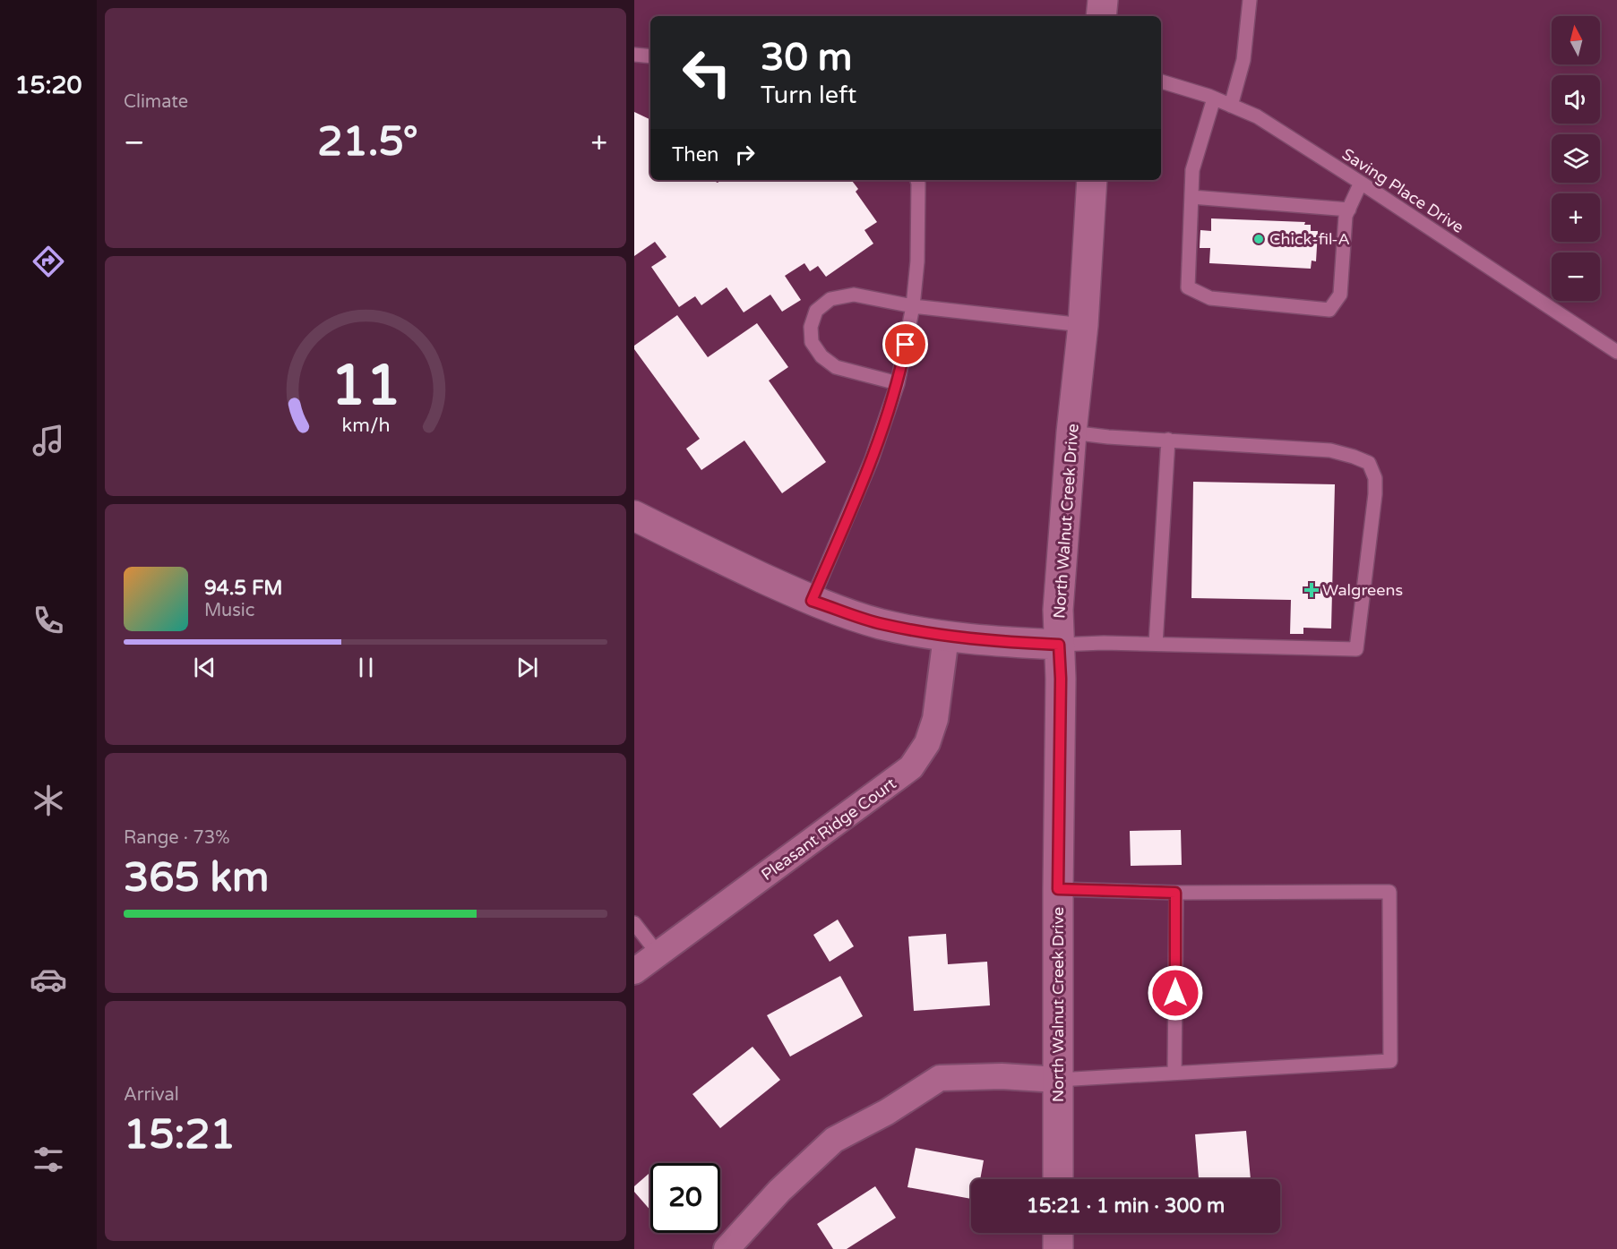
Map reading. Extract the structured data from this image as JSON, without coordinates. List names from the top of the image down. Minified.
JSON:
{"streets":{"main road":["North Walnut Creek Drive"],"street":["Pleasant Ridge Court"],"lane":["Saving Place Drive"]},"places":{"other":["Chick-fil-A"],"health":["Walgreens"]},"north":"top","page":{"tabs":"15:20","tile":["Climate",["Range · 73%","365 km"],["Arrival","15:21"]],"map_buttons":["+","−"],"turn":["30 m","Turn left"],"heat":["−","21.5°","+"],"then":"Then","song":["94.5 FM","Music"],"limit":"20","trip":"15:21 · 1 min · 300 m","gauge":["11","km/h"]}}
